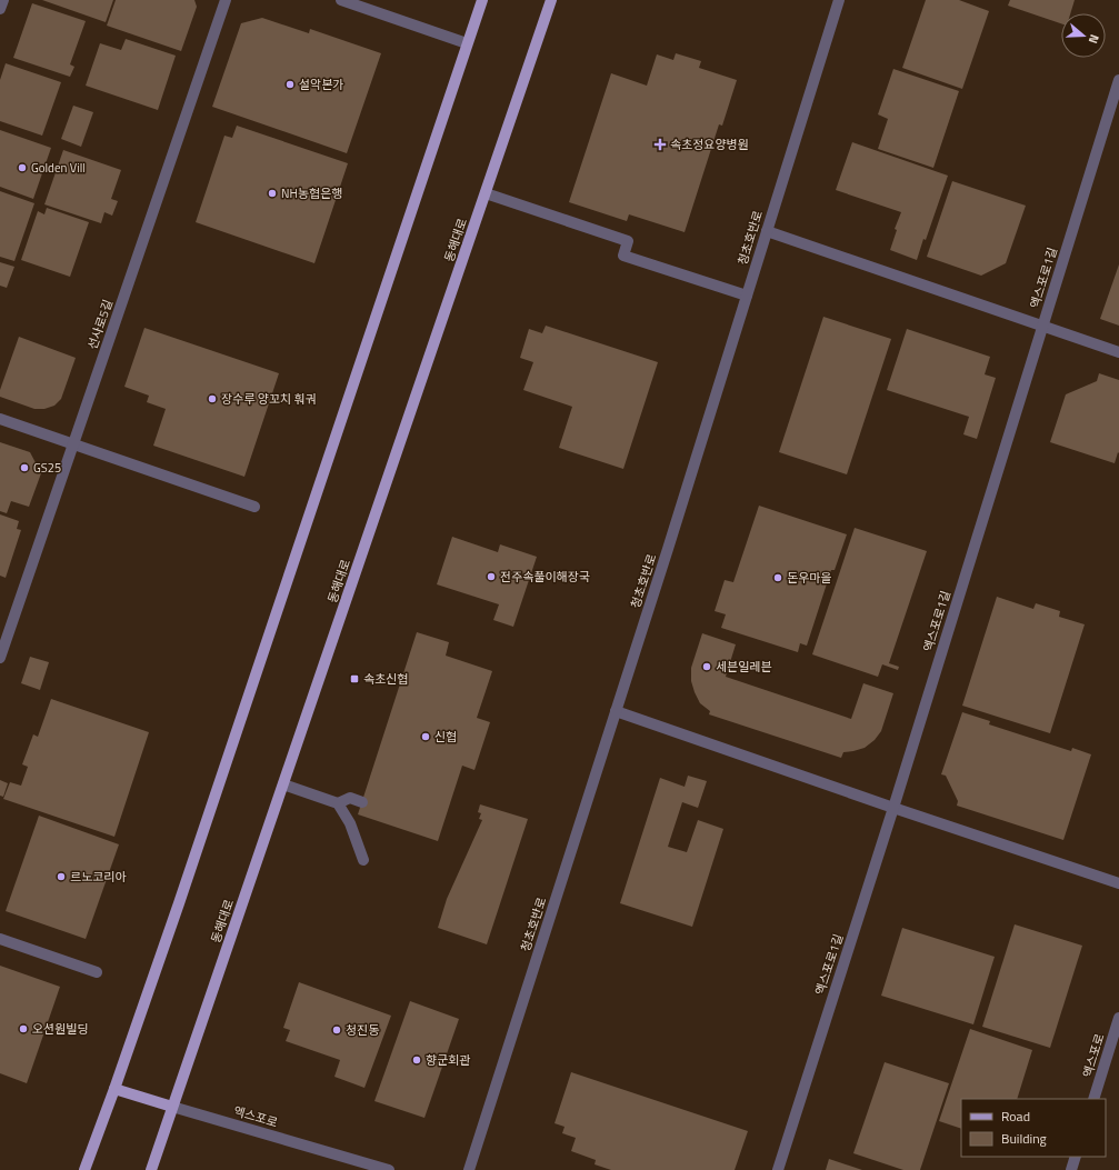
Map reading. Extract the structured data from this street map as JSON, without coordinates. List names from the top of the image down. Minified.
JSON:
{"streets":{"main road":["동해대로","엑스포로"],"street":["청초호반로","엑스포로1길","선사로5길"]},"crossings":[["동해대로","엑스포로"]],"places":{"other":["설악본가","Golden Vill","NH농협은행","장수루 양꼬치 훠궈","GS25","전주속풀이해장국","돈우마을","세븐일레븐","신협","르노코리아","오션원빌딩","청진동","향군회관"],"health":["속초정요양병원"],"transit":["속초신협"]},"legend":["Road","Building"],"north":"right"}
